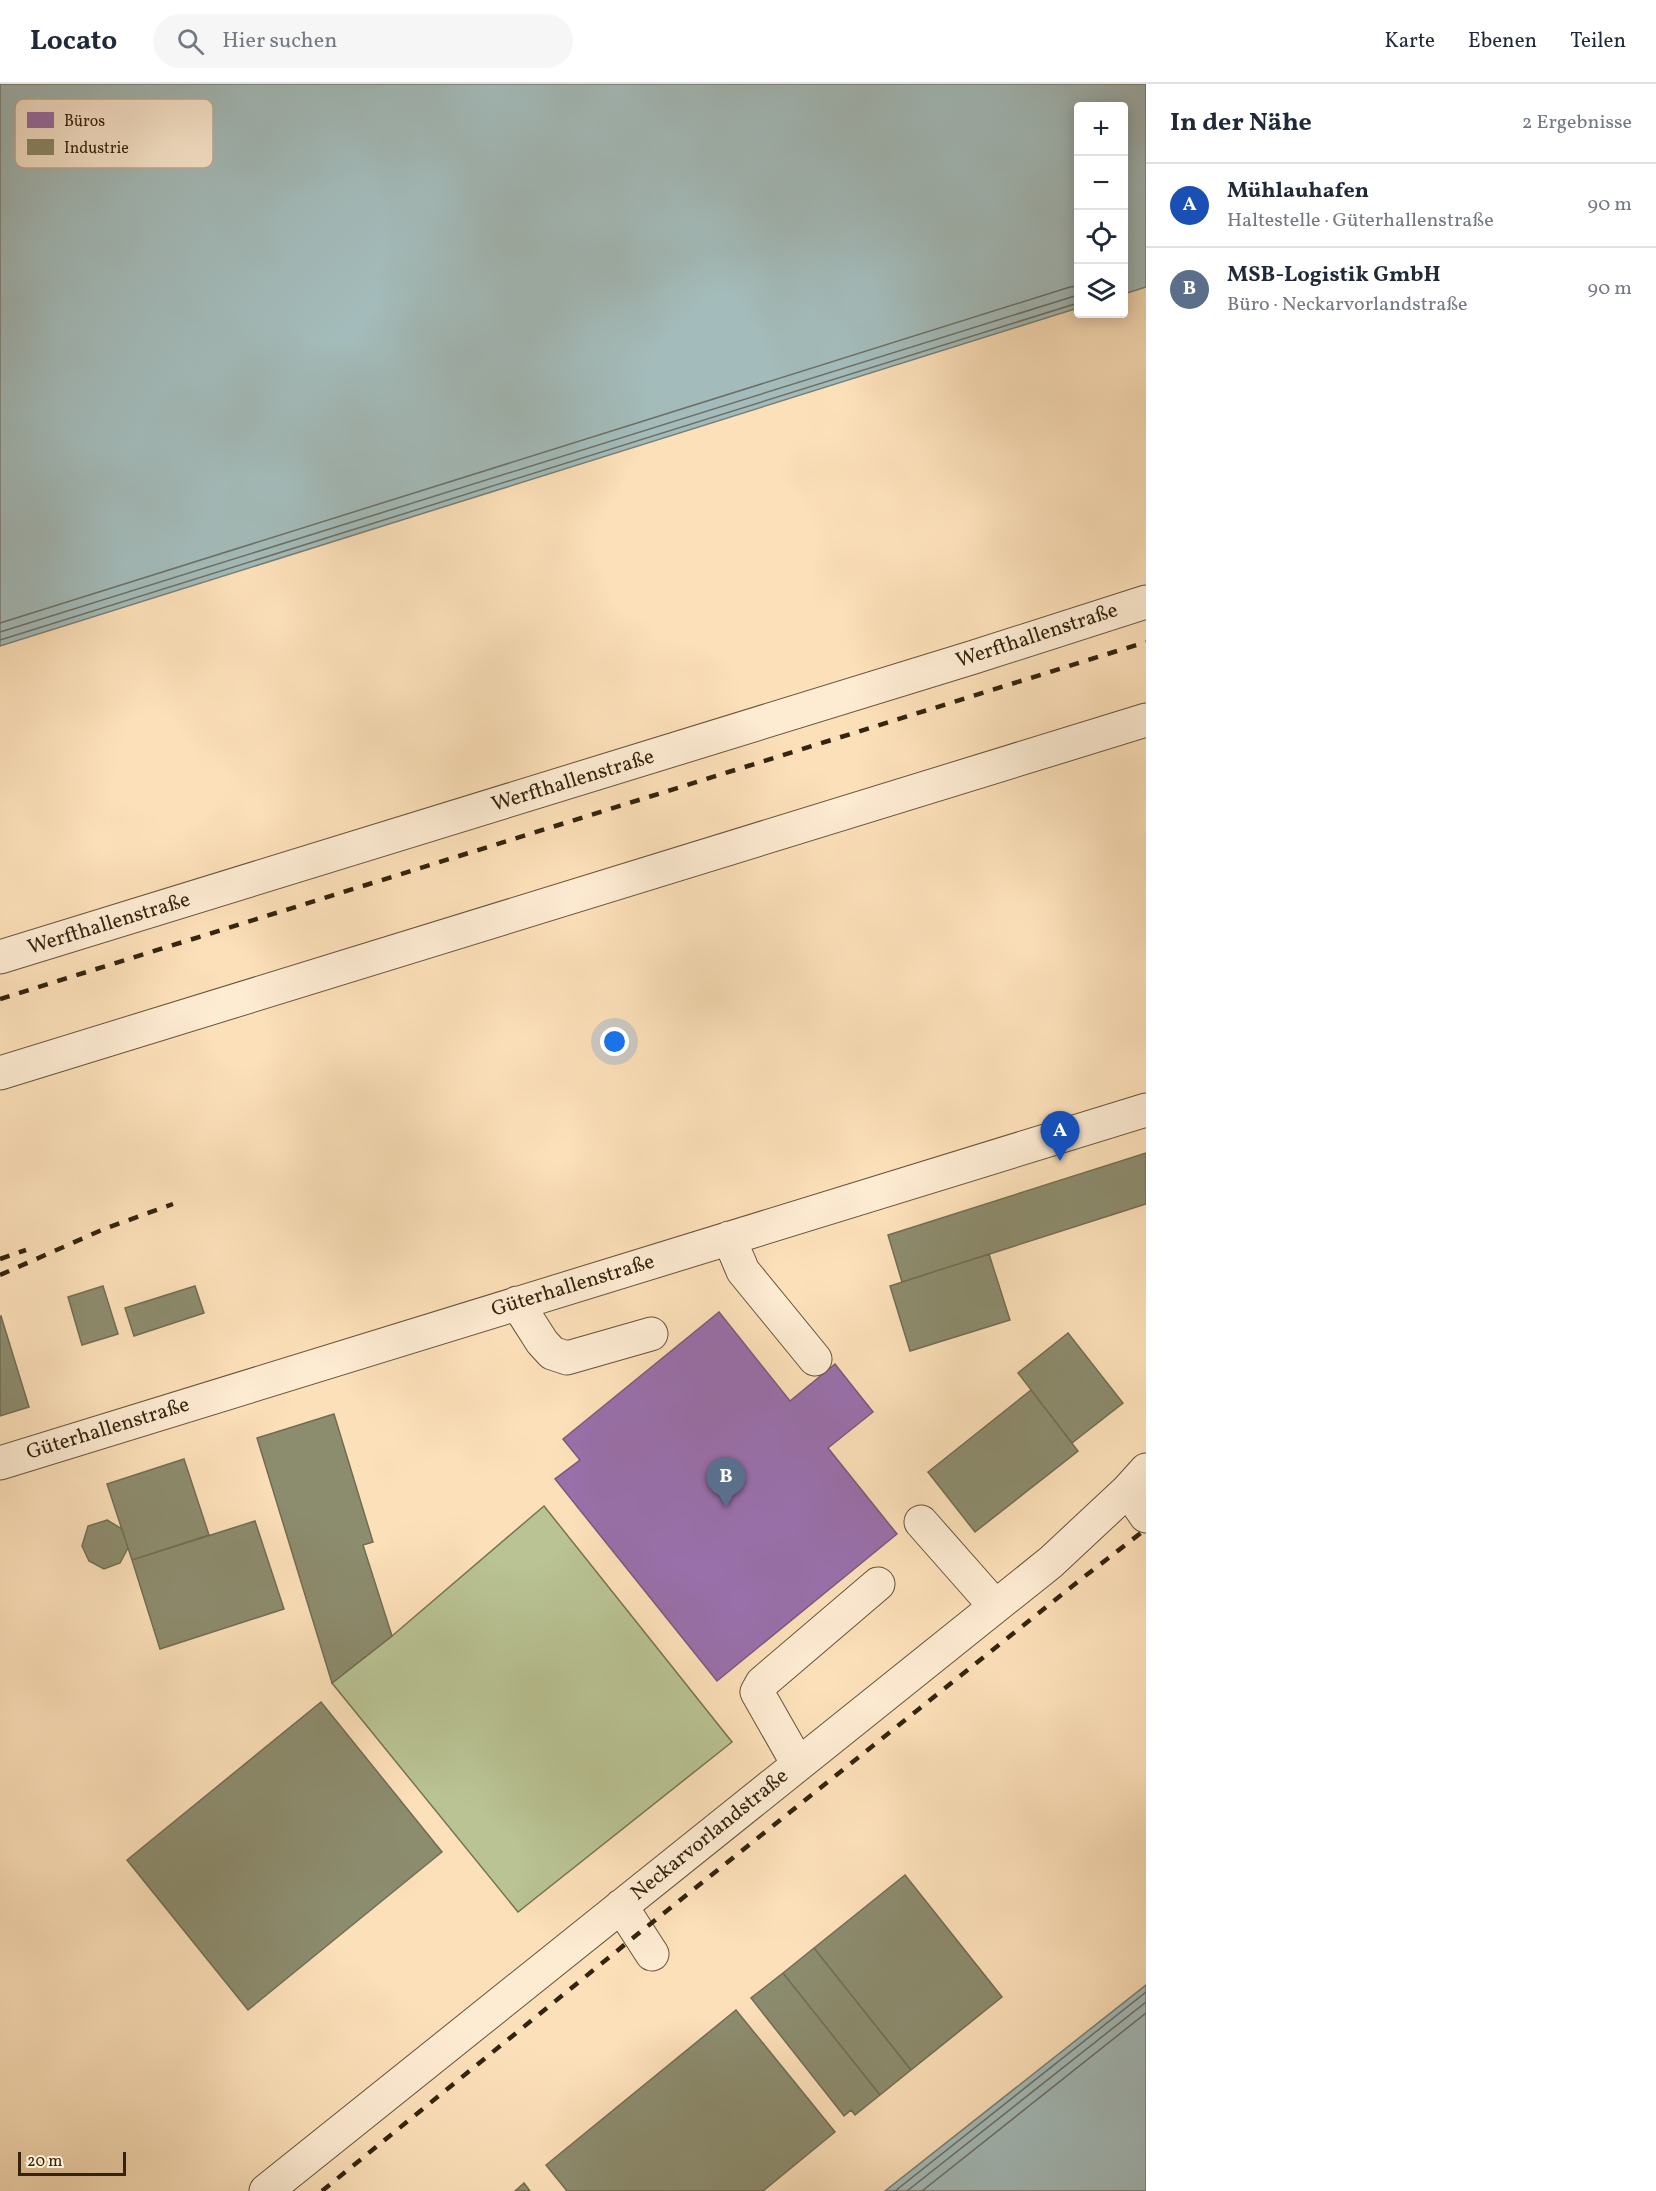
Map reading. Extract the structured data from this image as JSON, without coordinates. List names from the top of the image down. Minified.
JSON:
{"streets":{"street":["Werfthallenstraße","Güterhallenstraße","Neckarvorlandstraße"]},"legend":["Büros","Industrie"],"scale_bar":"20 m","page":{"header":"Locato","search":"Hier suchen","nav":["Karte","Ebenen","Teilen"],"heading":["In der Nähe","2 Ergebnisse"],"map_buttons":["+","−"],"list":[{"mark":"A","name":"Mühlauhafen","note":"Haltestelle · Güterhallenstraße","value":"90 m"},{"mark":"B","name":"MSB-Logistik GmbH","note":"Büro · Neckarvorlandstraße","value":"90 m"}],"pins":["A","B"],"scale":"20 m"}}
